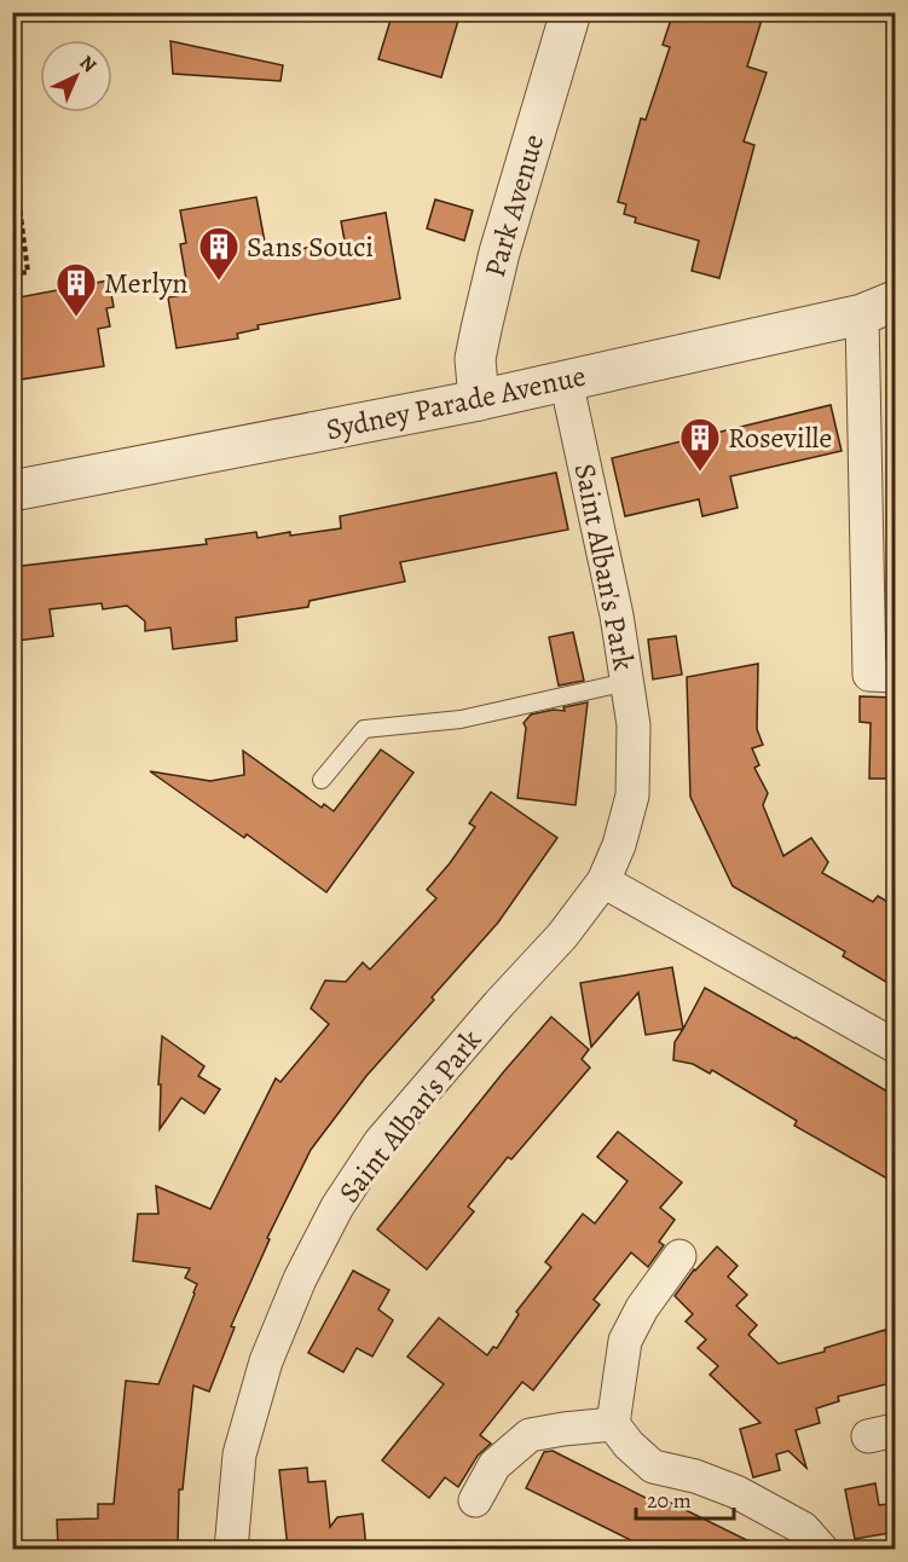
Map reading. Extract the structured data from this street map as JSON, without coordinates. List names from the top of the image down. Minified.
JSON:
{"streets":{"street":["Park Avenue","Sydney Parade Avenue","Saint Alban's Park"]},"crossings":[["Park Avenue","Sydney Parade Avenue"],["Sydney Parade Avenue","Saint Alban's Park"]],"places":{"building":["Sans Souci","Merlyn","Roseville"]},"scale_bar":"20 m","north":"top right"}
